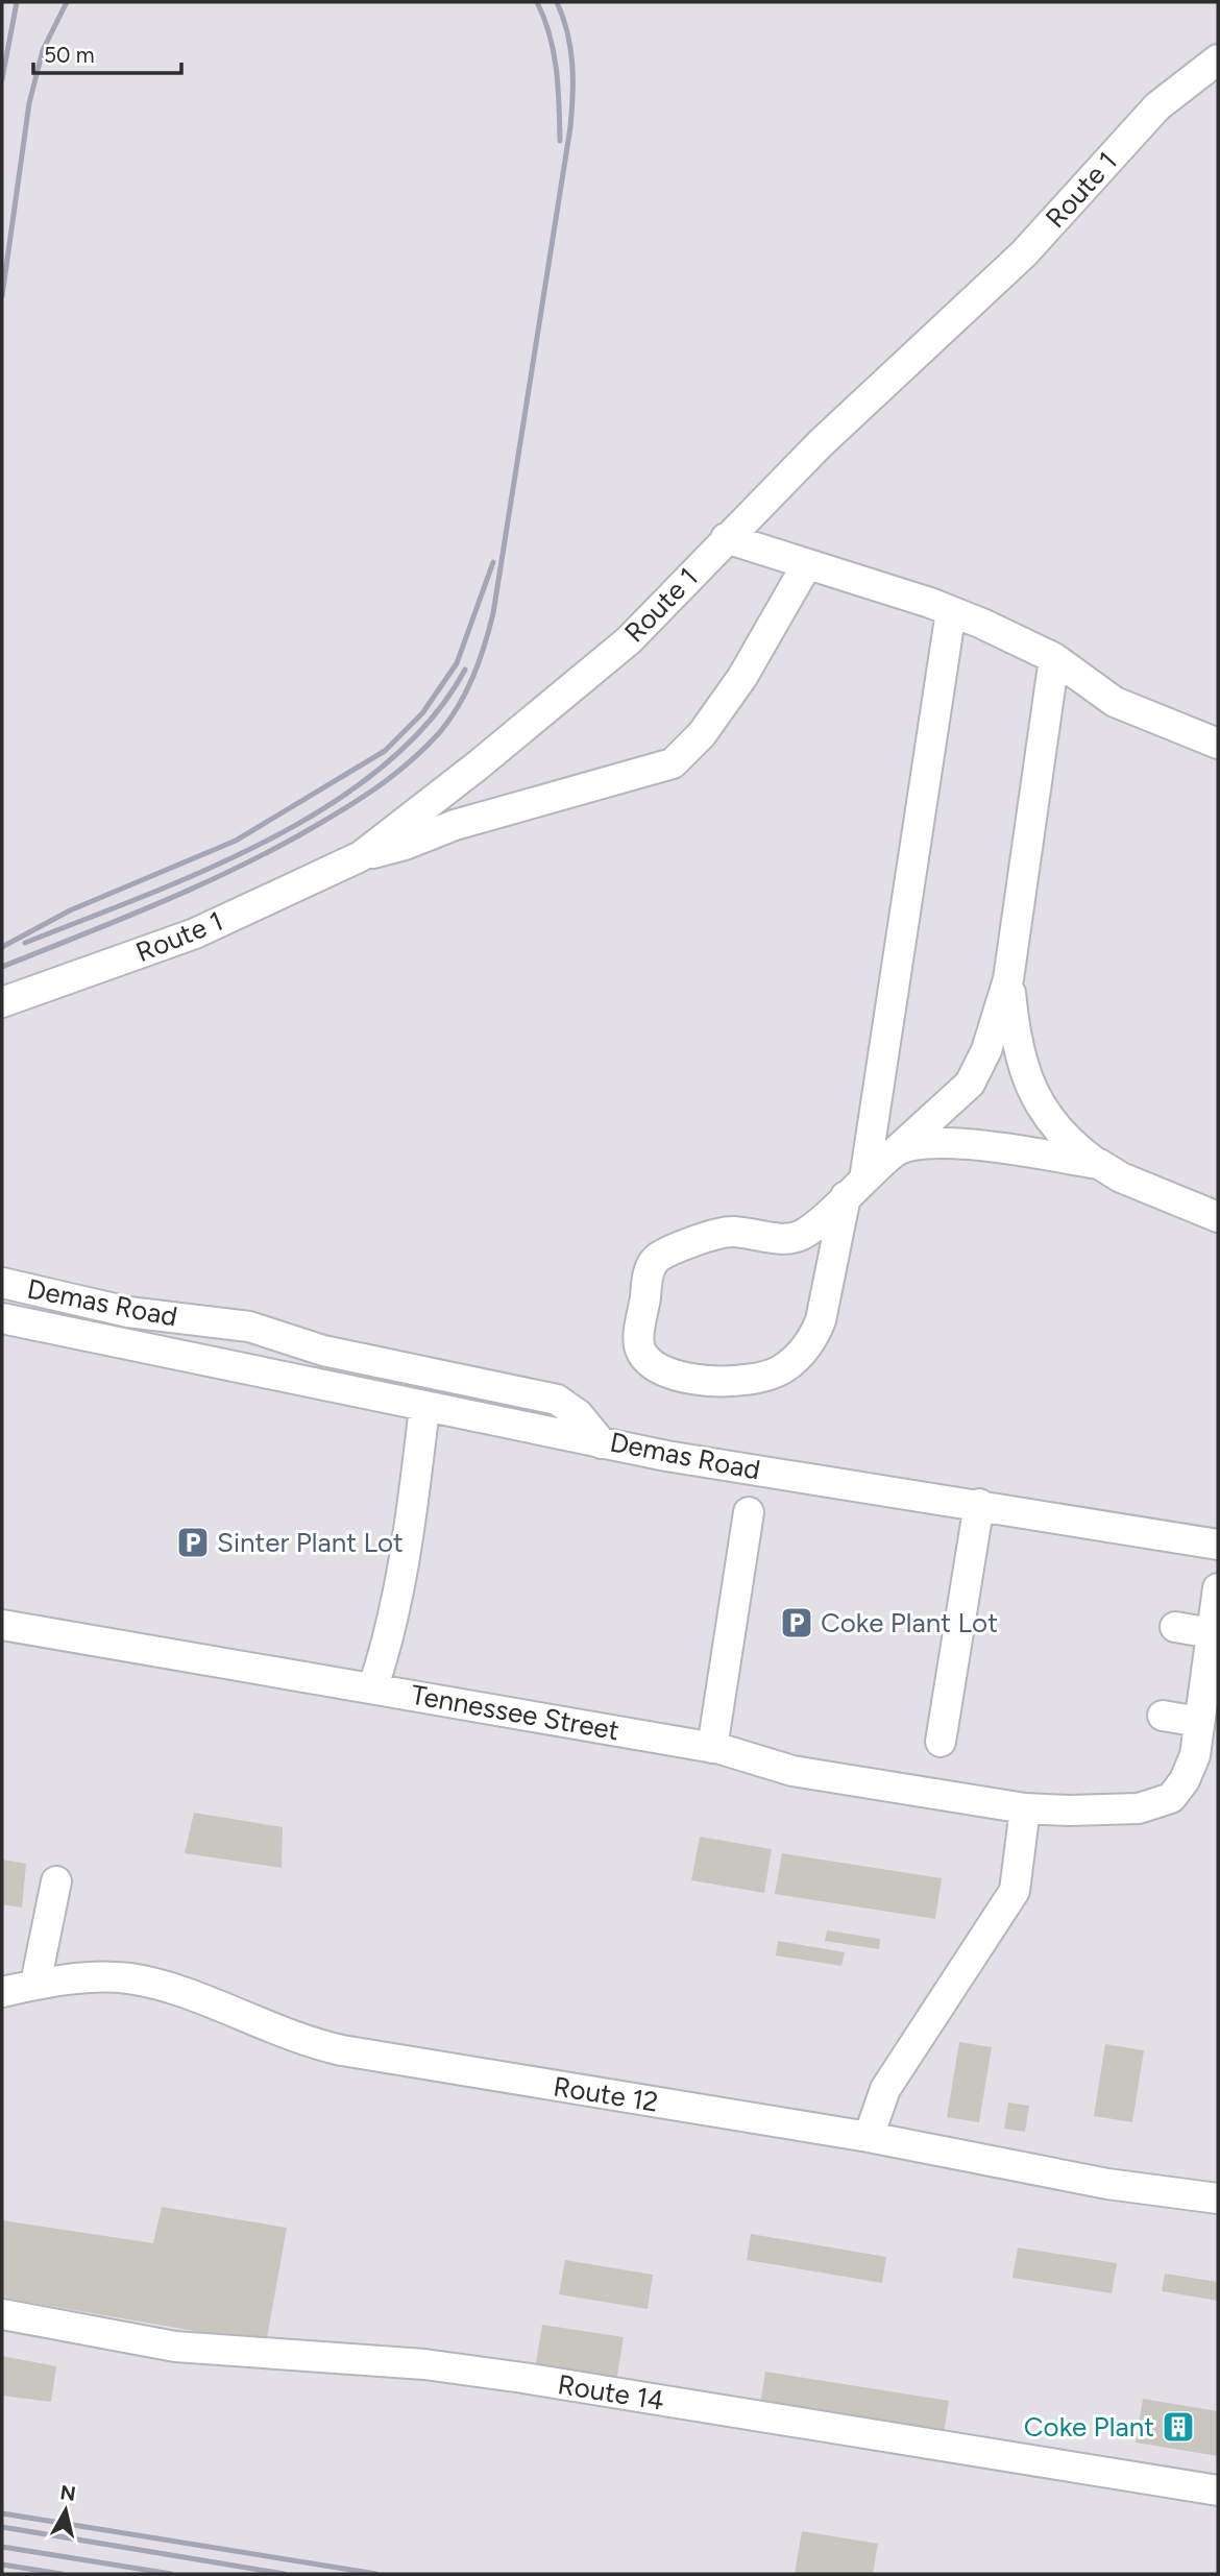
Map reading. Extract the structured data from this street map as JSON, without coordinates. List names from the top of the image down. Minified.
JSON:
{"streets":{"street":["Route 1","Demas Road","Tennessee Street","Route 12","Route 14"]},"places":{"parking":["Sinter Plant Lot","Coke Plant Lot"],"building":["Coke Plant"]},"scale_bar":"50 m","north":"top"}
